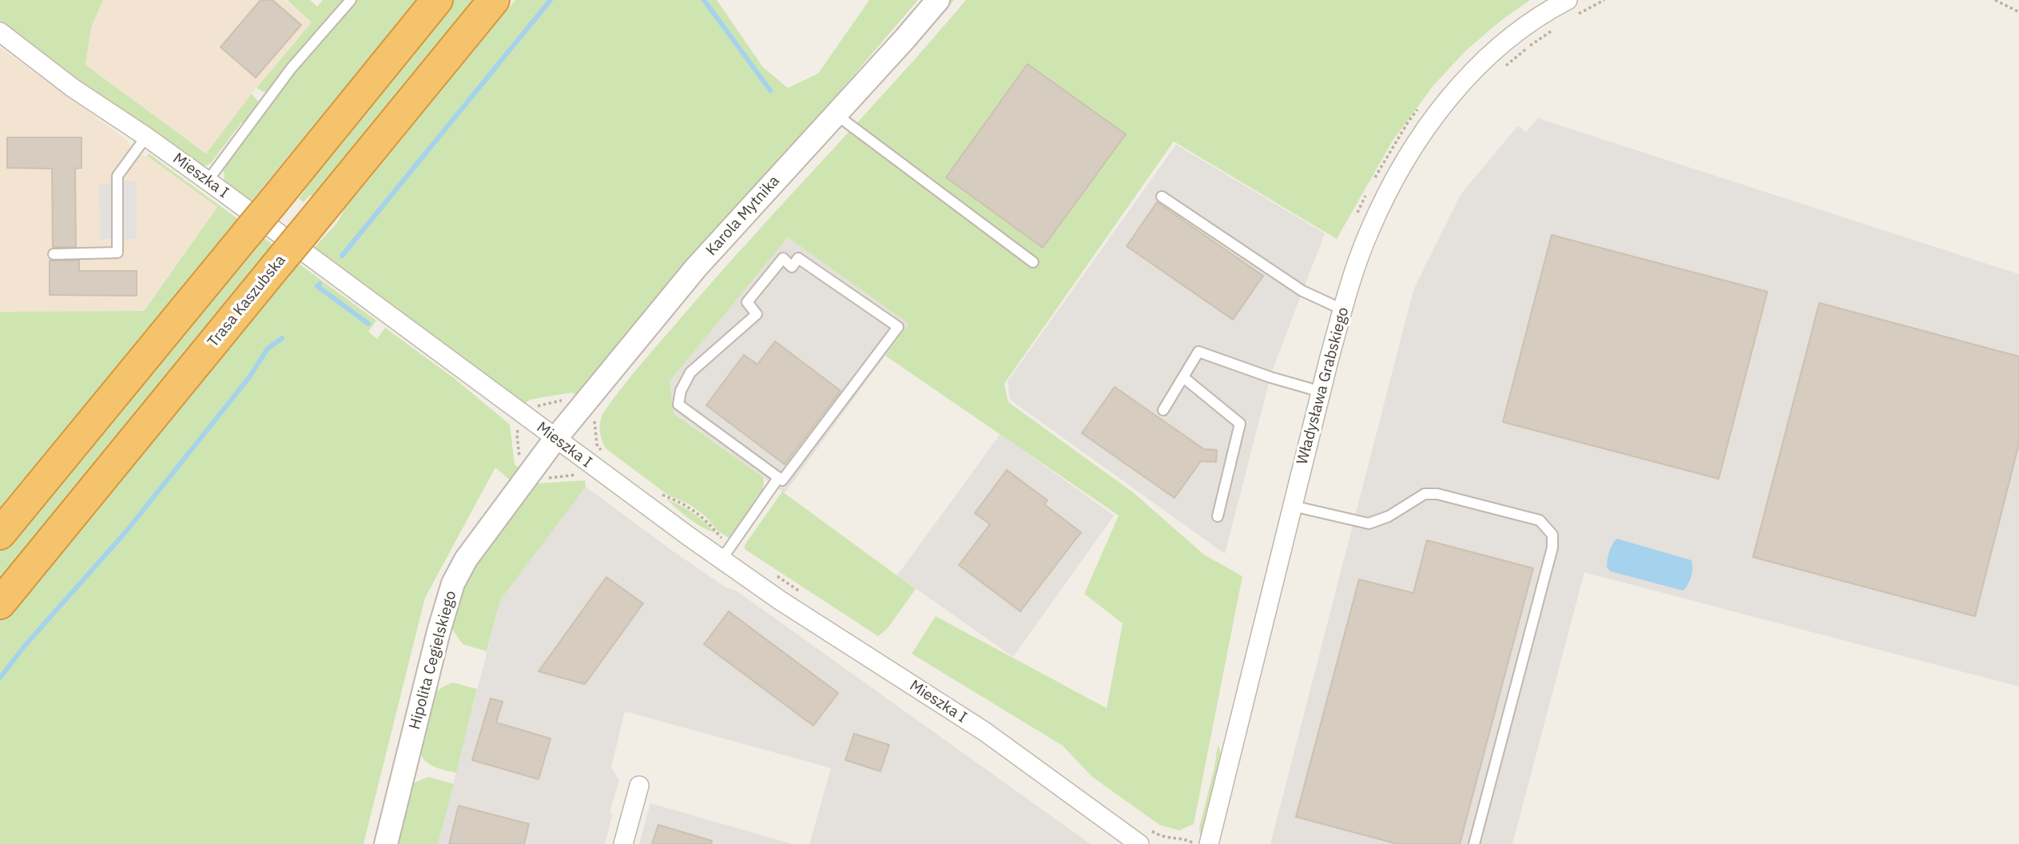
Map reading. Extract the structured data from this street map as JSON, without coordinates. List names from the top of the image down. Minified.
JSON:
{"streets":{"highway":["Trasa Kaszubska"],"street":["Mieszka I","Karola Mytnika","Władysława Grabskiego","Hipolita Cegielskiego"]},"crossings":[["Mieszka I","Karola Mytnika"],["Mieszka I","Hipolita Cegielskiego"],["Karola Mytnika","Hipolita Cegielskiego"]]}
